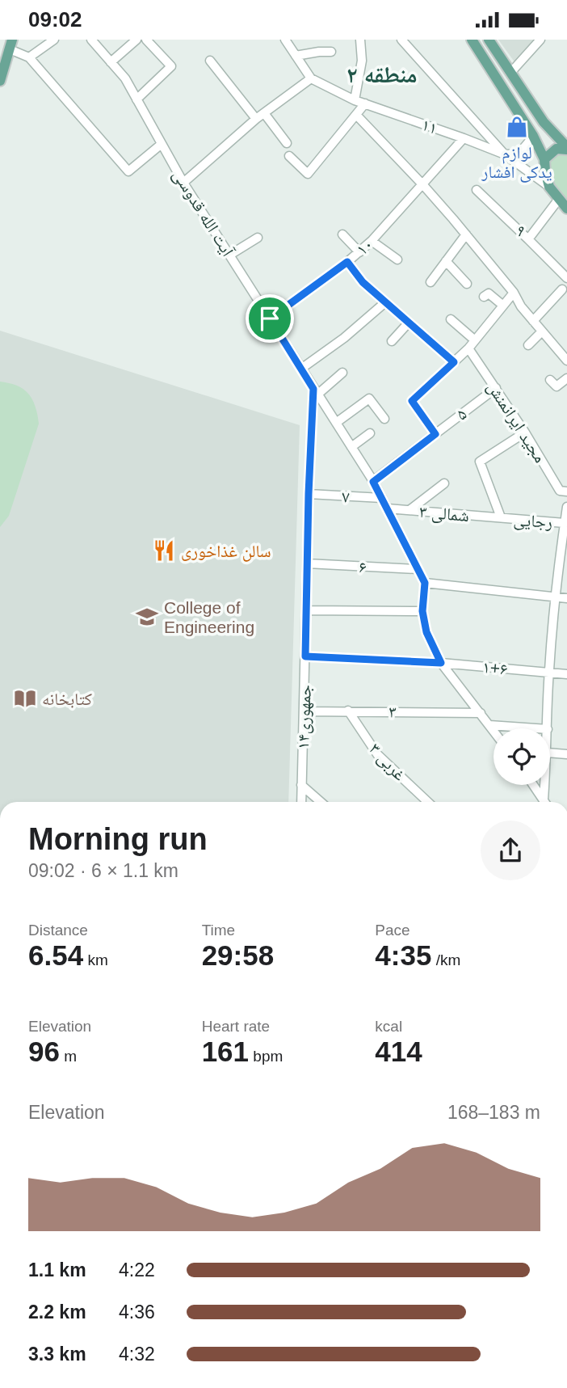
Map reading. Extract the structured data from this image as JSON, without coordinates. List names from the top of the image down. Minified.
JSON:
{"streets":{"street":["۱۱","آیت الله قدوسی","۹","۱۰","۵","مجید ایرانمنش","۷","۳ شمالی","رجایی","۶","۱+۶","۳","جمهوری۱۴","۳ غربی"]},"crossings":[["۱۱","۱۰"],["آیت الله قدوسی","۱۰"],["آیت الله قدوسی","۵"],["آیت الله قدوسی","۷"],["آیت الله قدوسی","۳ شمالی"],["آیت الله قدوسی","۶"],["آیت الله قدوسی","جمهوری۱۴"],["۵","مجید ایرانمنش"],["۷","جمهوری۱۴"],["۳ شمالی","رجایی"],["۶","جمهوری۱۴"],["۱+۶","جمهوری۱۴"],["۳","جمهوری۱۴"],["۳","۳ غربی"]],"districts":["منطقه ۲"],"places":{"shop":["لوازم یدکی افشار"],"restaurant":["سالن غذاخوری"],"school or university":["College of Engineering"],"library":["کتابخانه"]},"page":{"status":"09:02","heading":["Morning run","09:02 · 6 × 1.1 km"],"stats":[["Distance","6.54 km"],["Time","29:58"],["Pace","4:35 /km"],["Elevation","96 m"],["Heart rate","161 bpm"],["kcal","414"]],"chart":["Elevation","168–183 m"],"list":[{"name":"1.1 km","note":"4:22"},{"name":"2.2 km","note":"4:36"},{"name":"3.3 km","note":"4:32"}]}}
